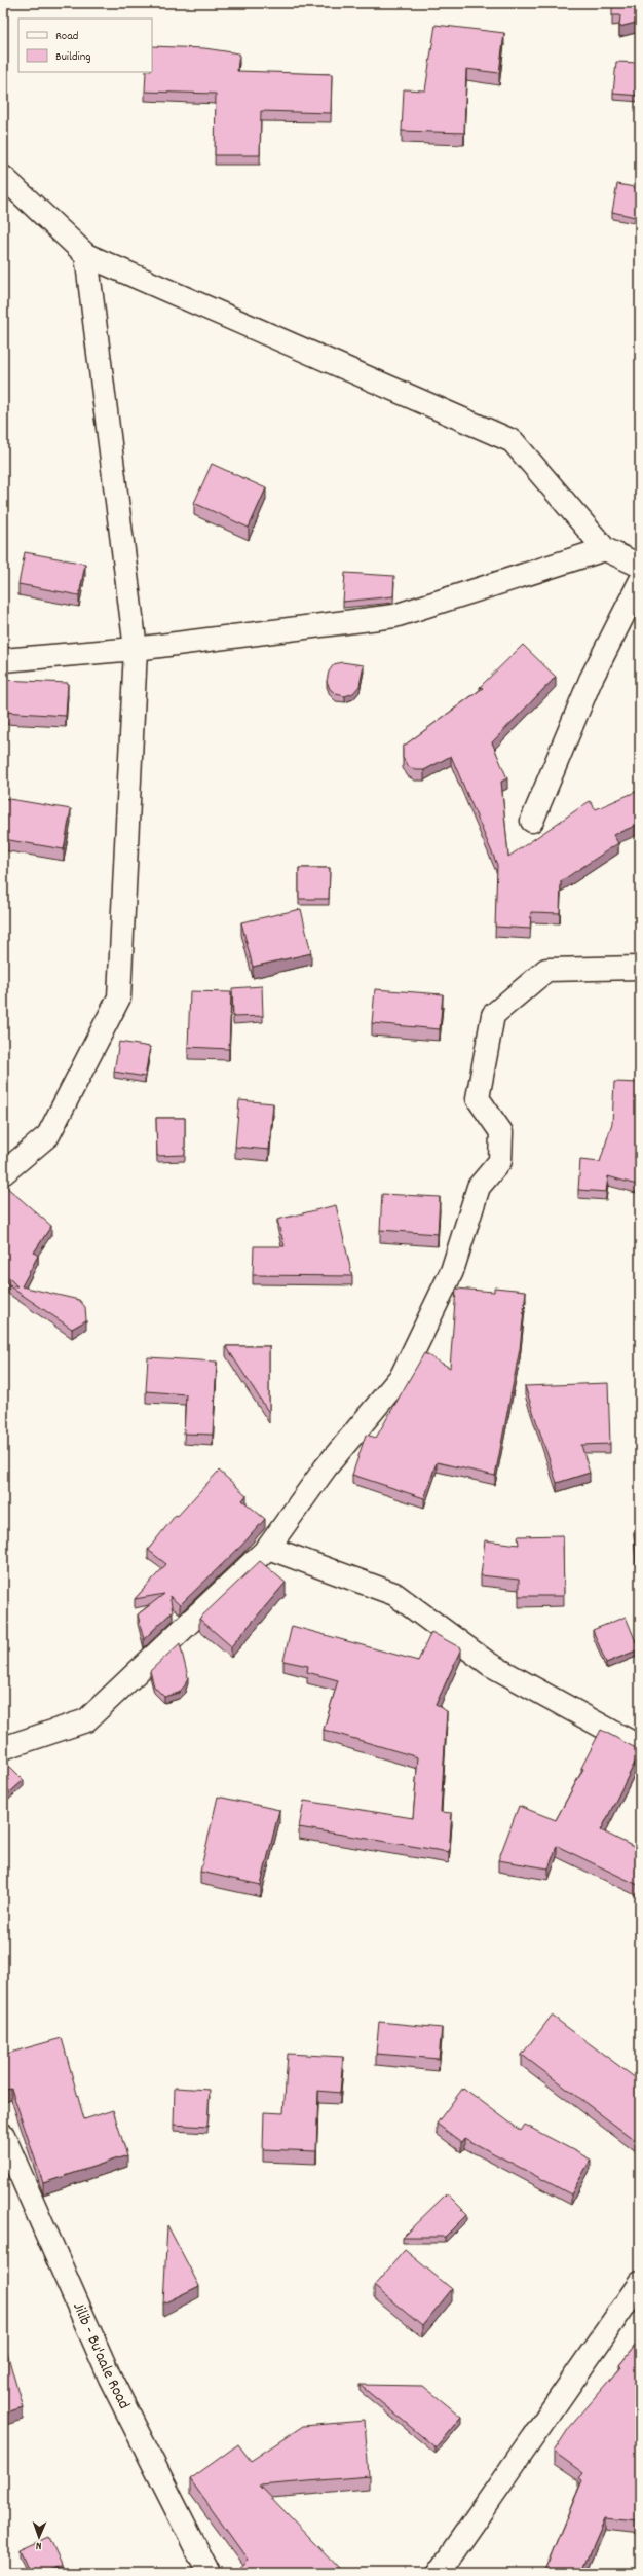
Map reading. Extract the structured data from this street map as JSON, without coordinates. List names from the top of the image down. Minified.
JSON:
{"streets":{"street":["Jilib - Bu'aale Road"]},"legend":["Road","Building"],"north":"bottom"}
